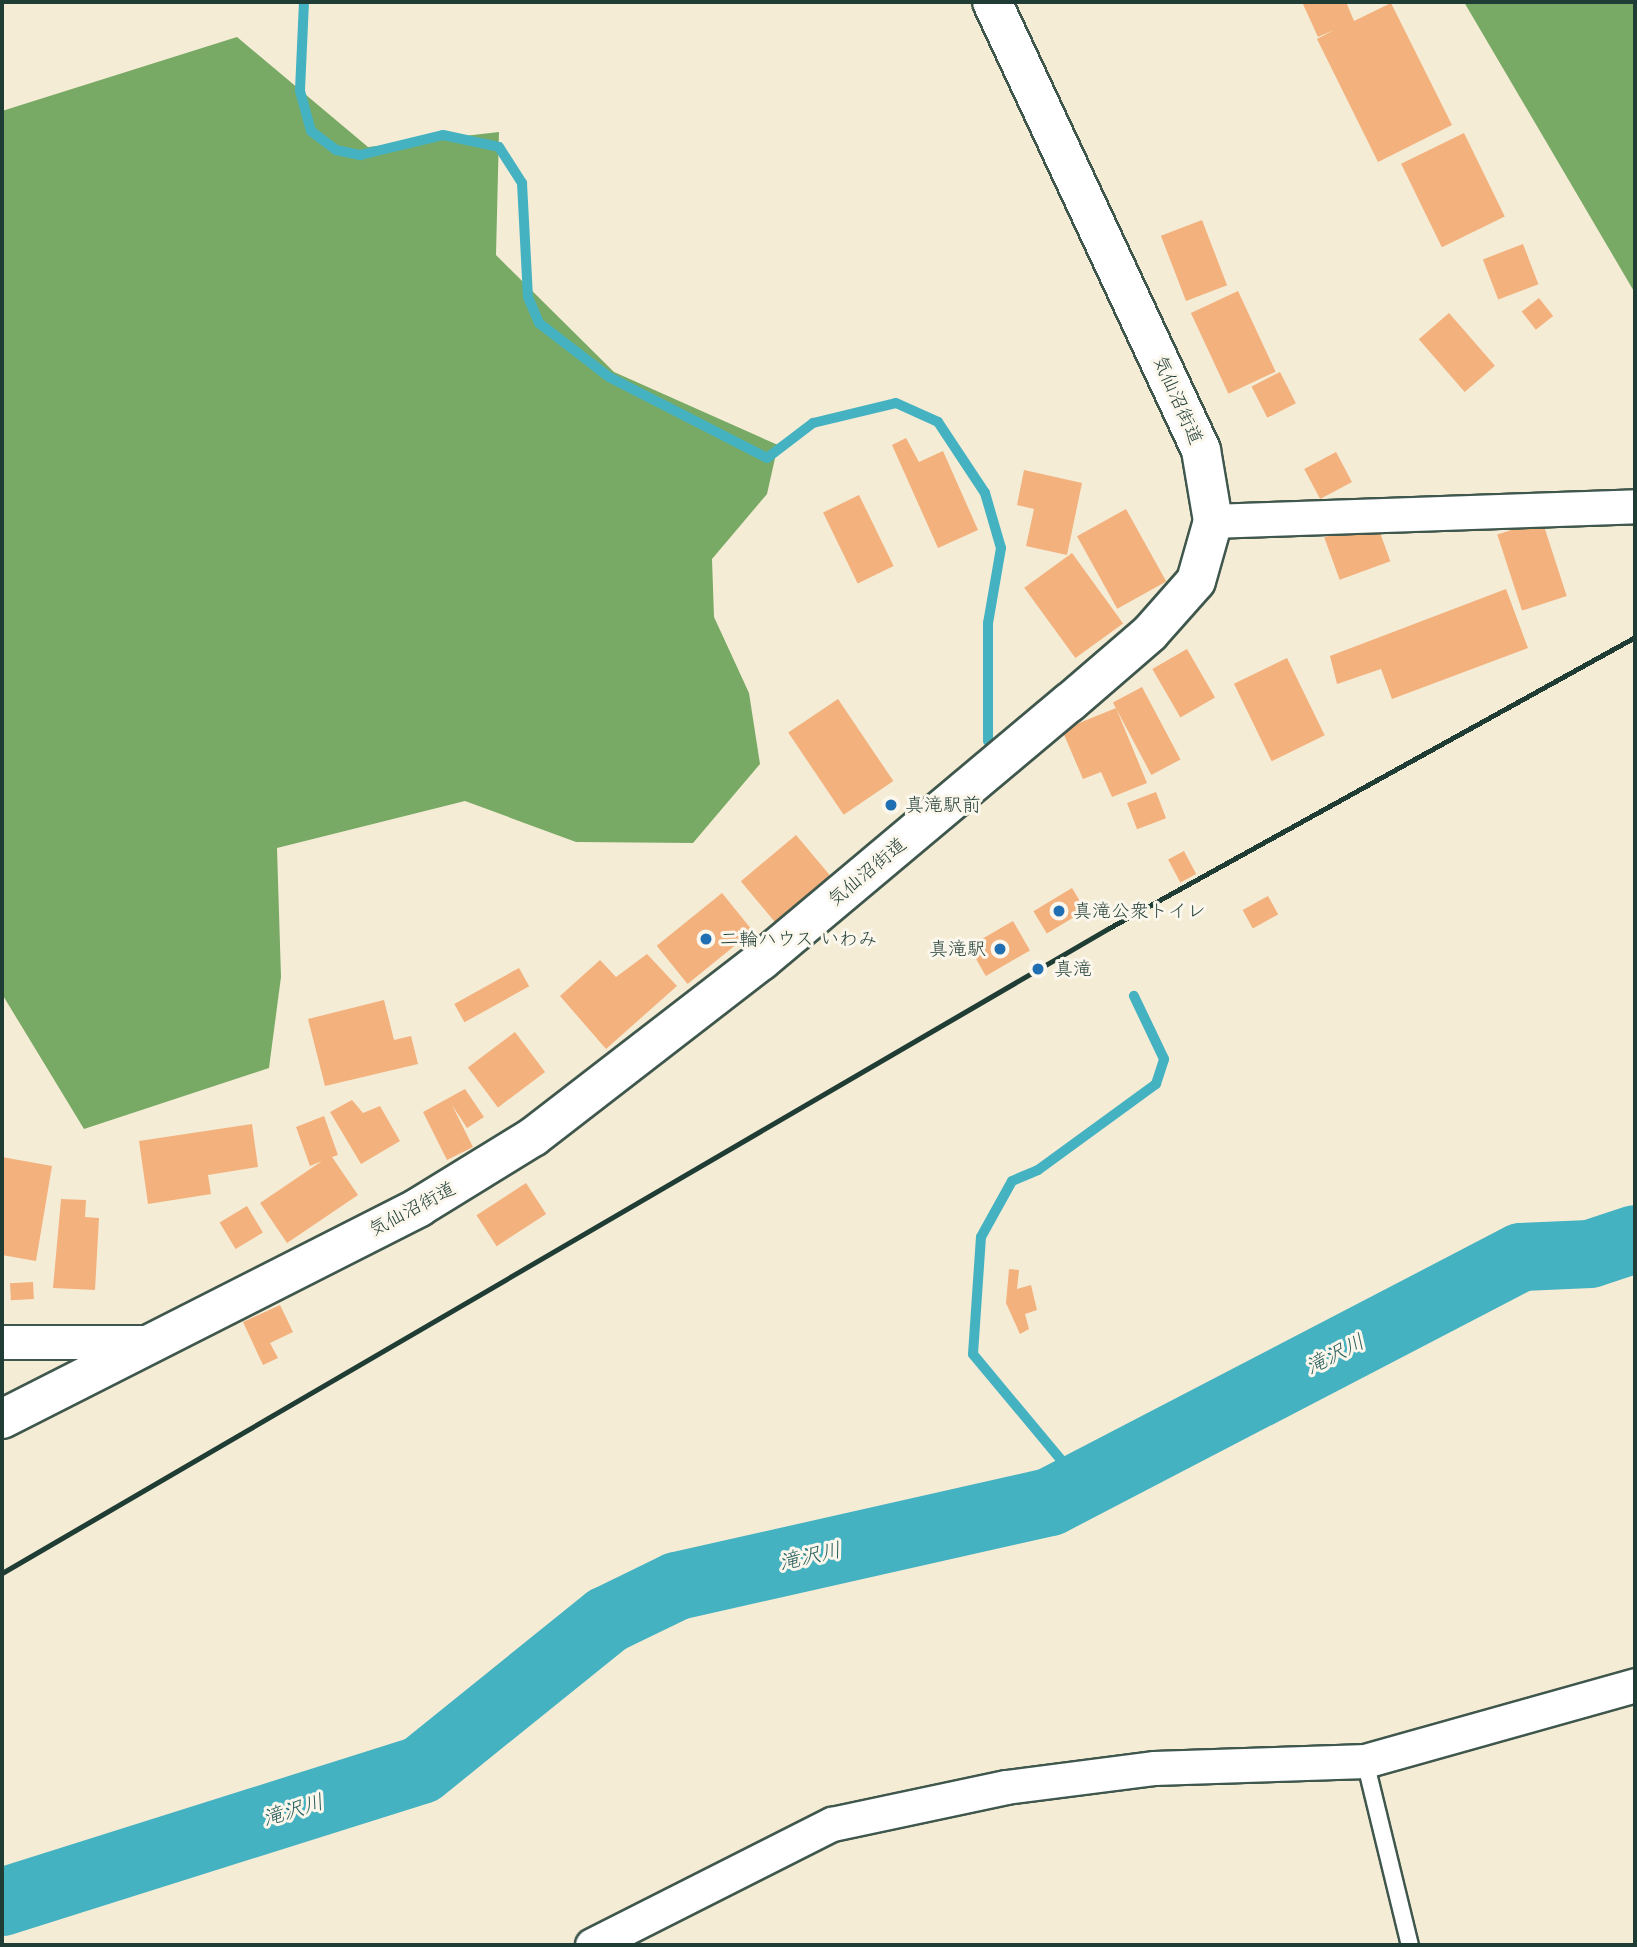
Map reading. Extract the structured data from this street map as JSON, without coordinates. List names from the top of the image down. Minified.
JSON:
{"streets":{"street":["気仙沼街道"]},"water":["滝沢川"],"places":["真滝駅前","真滝公衆トイレ","二輪ハウス いわみ","真滝駅","真滝"]}
